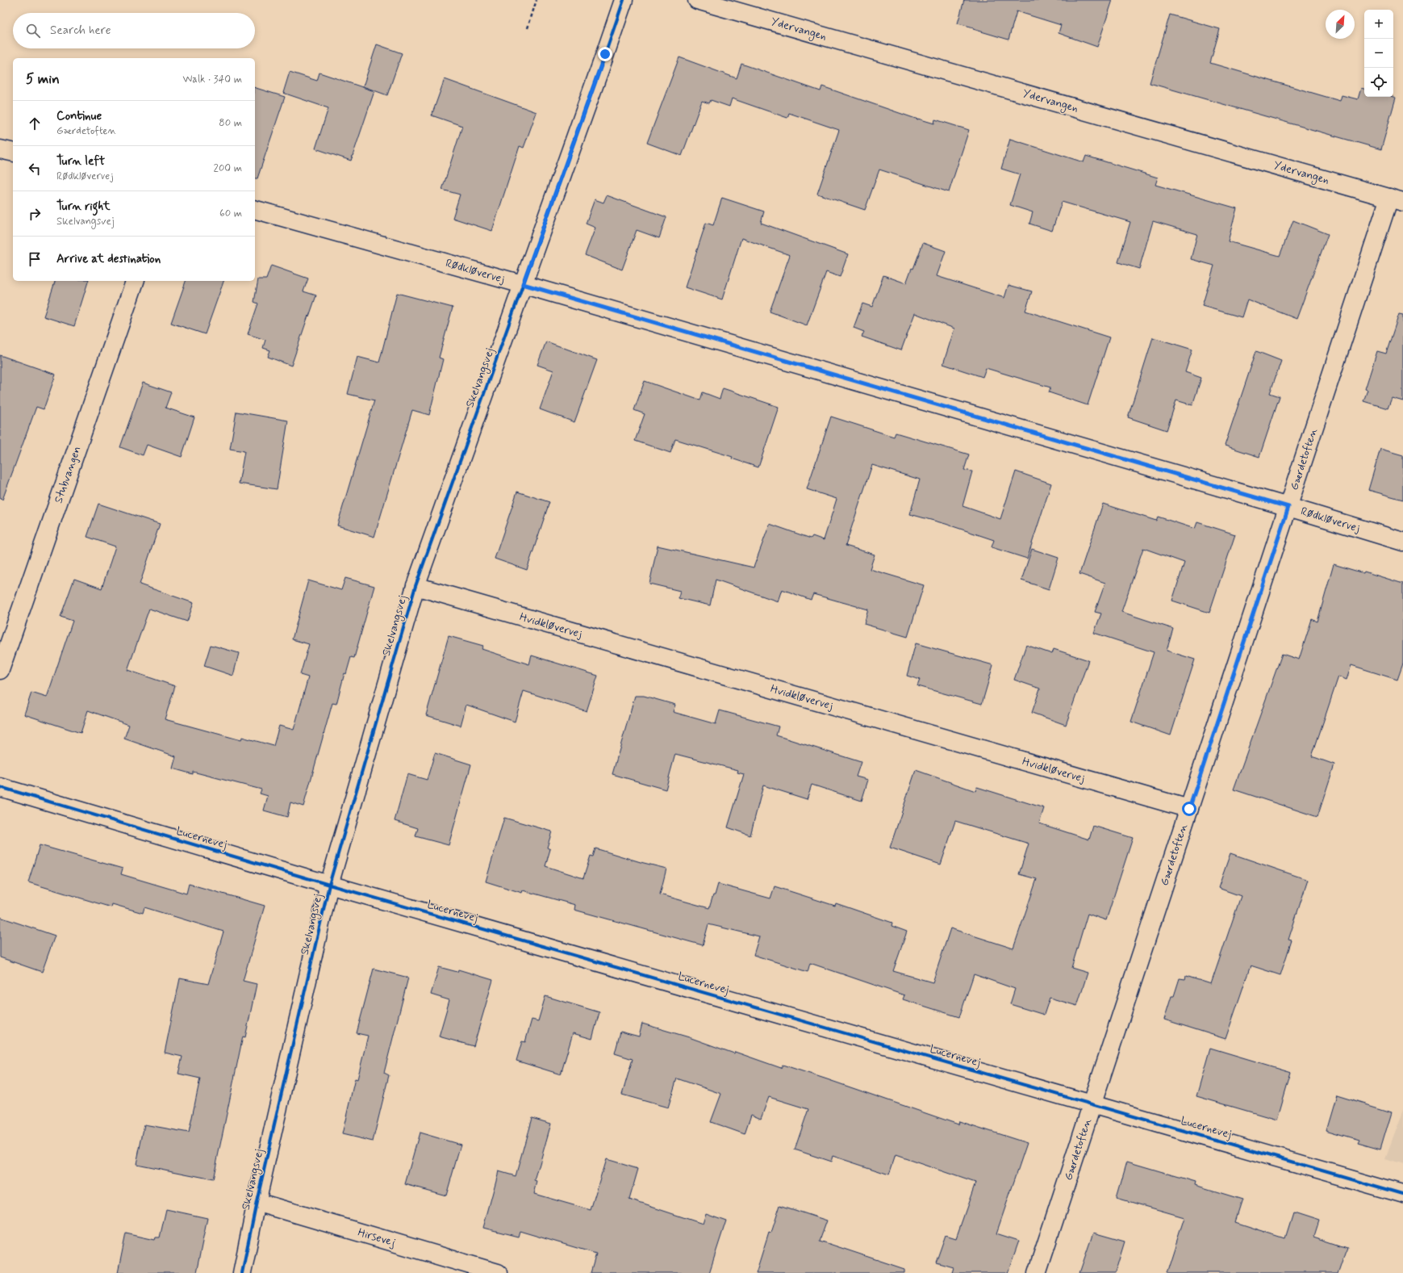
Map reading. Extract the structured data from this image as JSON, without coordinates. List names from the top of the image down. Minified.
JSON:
{"streets":{"street":["Ydervangen","Rødkløvervej","Skelvangsvej","Gærdetoften","Stubvangen","Hvidkløvervej","Lucernevej","Hirsevej"]},"crossings":[["Ydervangen","Gærdetoften"],["Rødkløvervej","Skelvangsvej"],["Rødkløvervej","Gærdetoften"],["Skelvangsvej","Hvidkløvervej"],["Skelvangsvej","Lucernevej"],["Skelvangsvej","Hirsevej"],["Gærdetoften","Hvidkløvervej"],["Gærdetoften","Lucernevej"]],"north":"top right","page":{"map_buttons":["+","−"],"search":"Search here","heading":["5 min","Walk · 340 m"],"list":[["Continue","Gærdetoften","80 m"],["Turn left","Rødkløvervej","200 m"],["Turn right","Skelvangsvej","60 m"],"Arrive at destination"]}}
